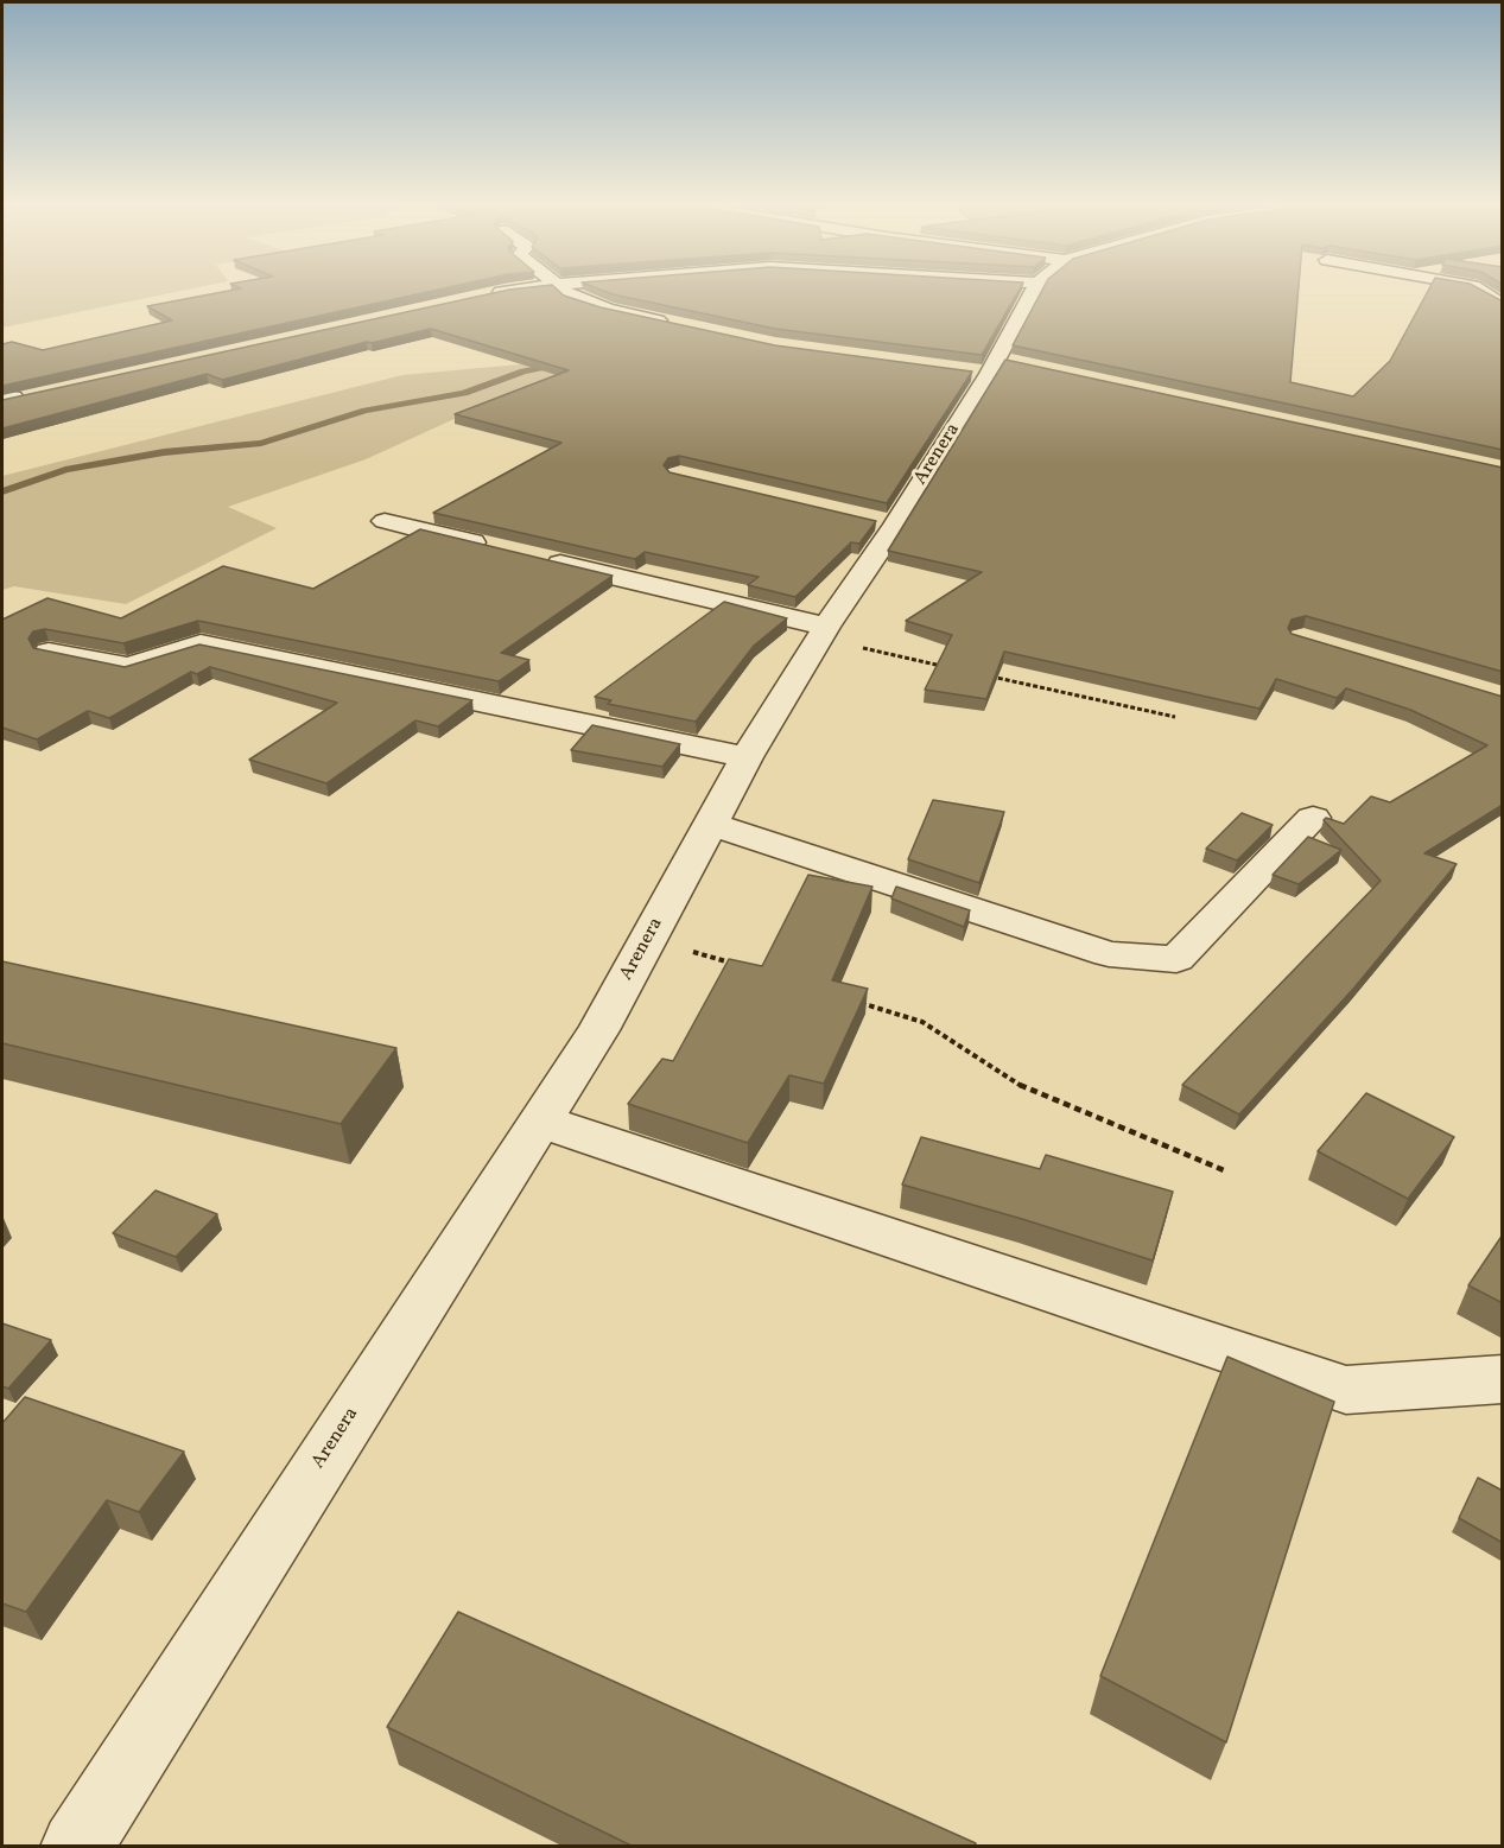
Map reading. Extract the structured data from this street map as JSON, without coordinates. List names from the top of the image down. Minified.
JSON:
{"streets":{"street":["Arenera"]}}
